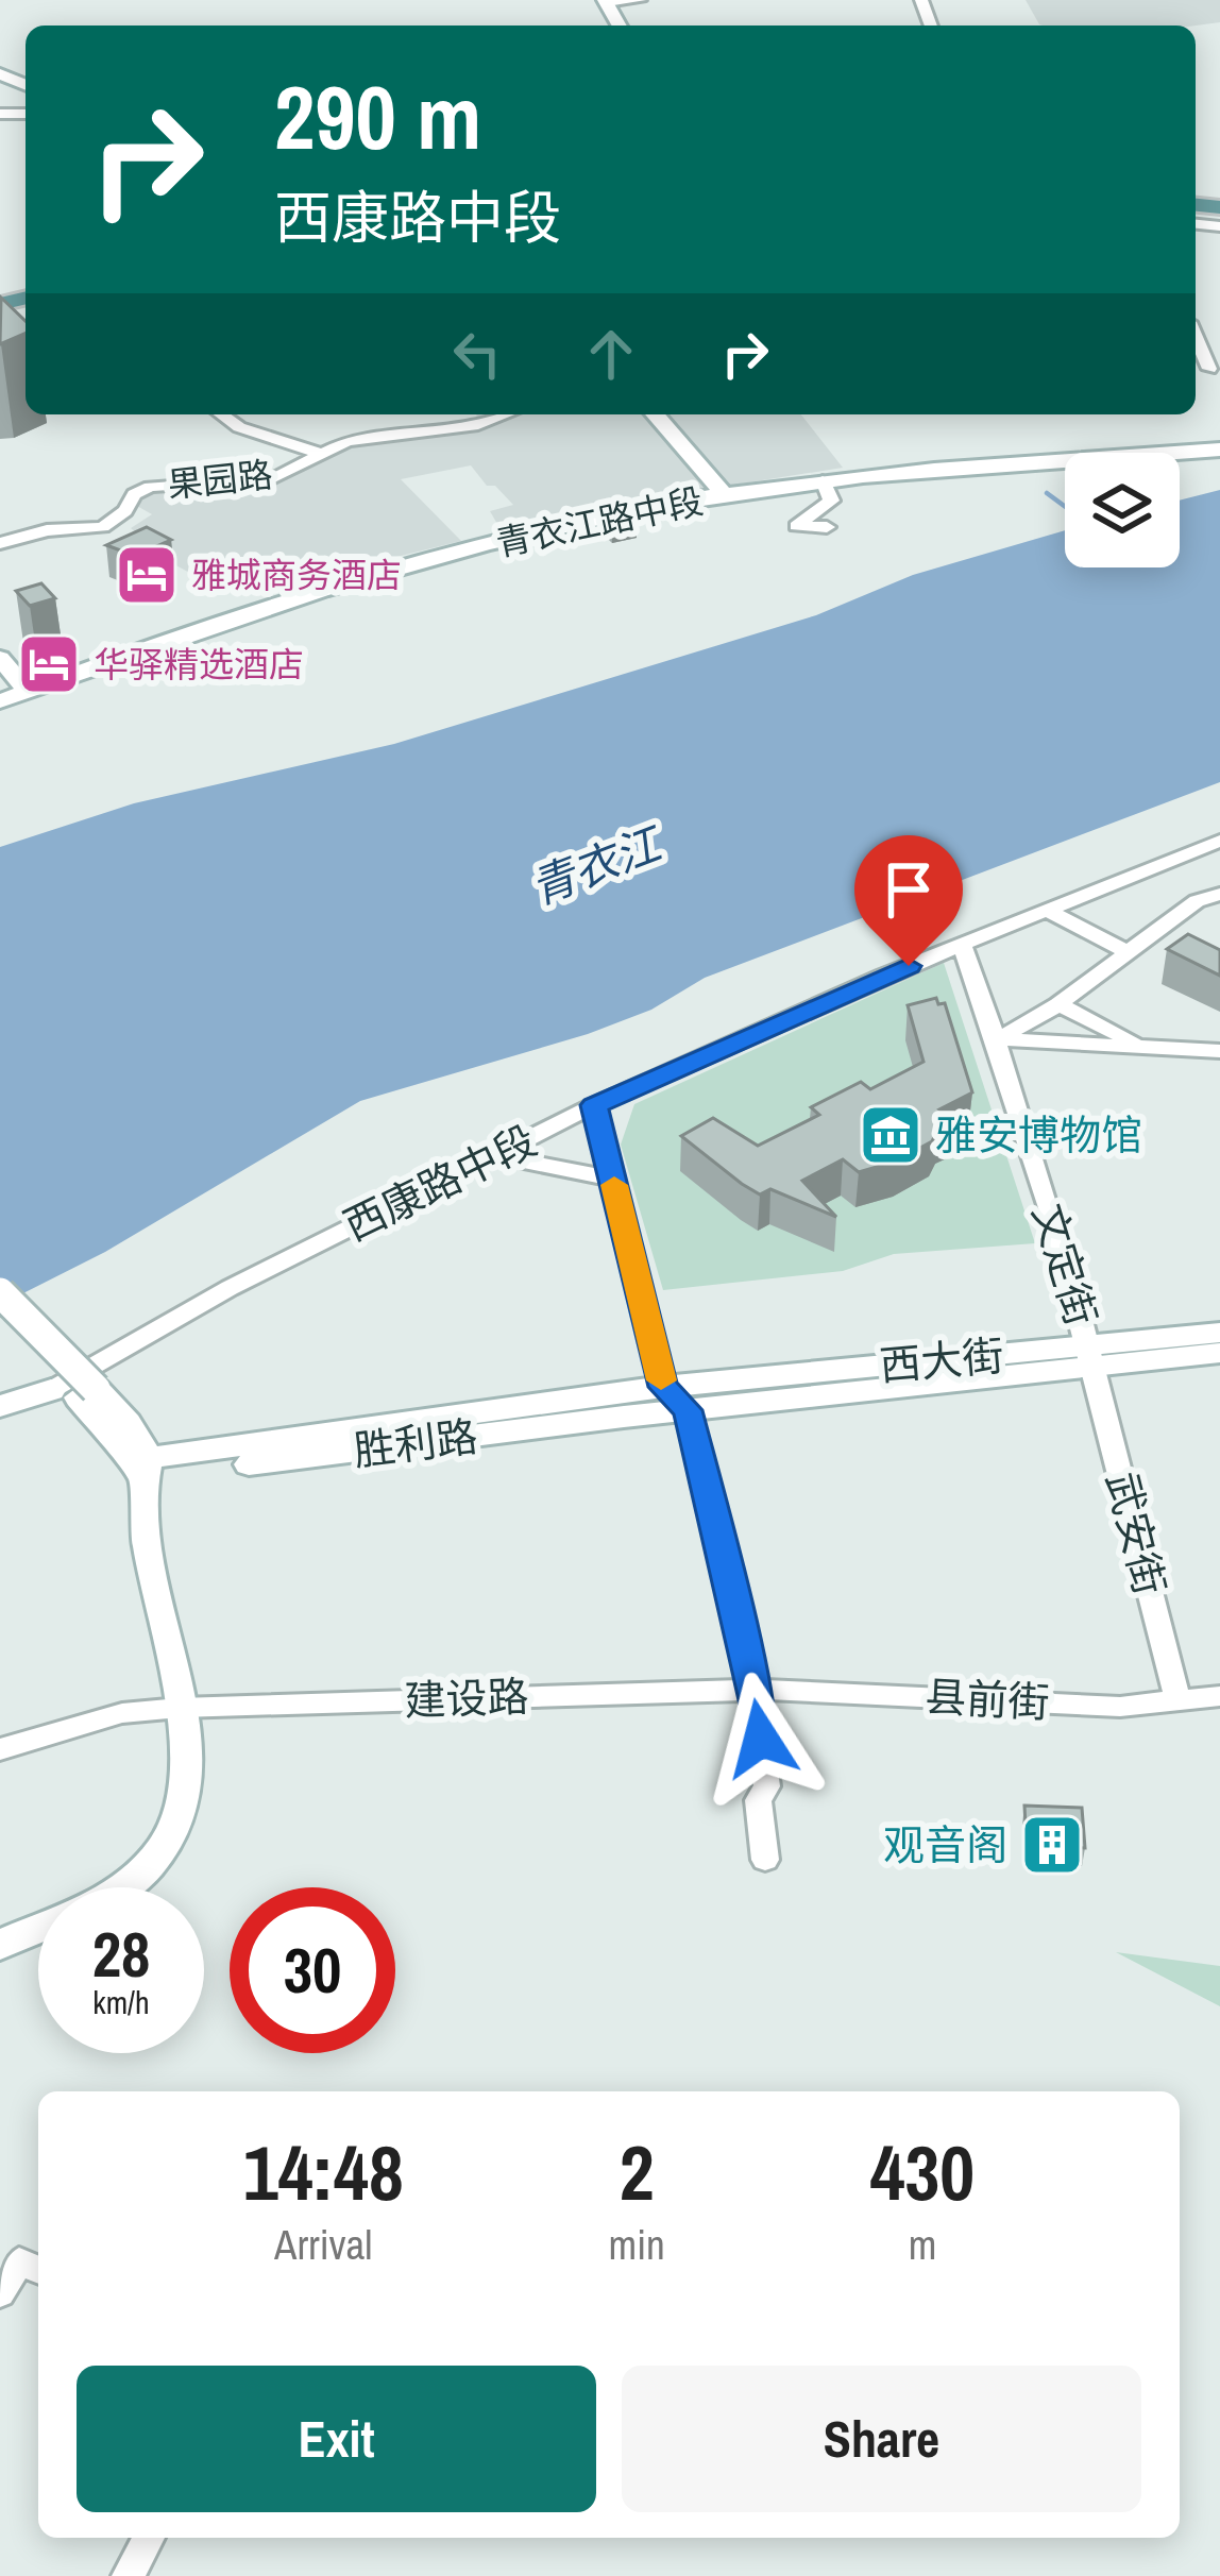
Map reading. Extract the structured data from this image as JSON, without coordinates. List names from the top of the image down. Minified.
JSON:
{"streets":{"main road":["青衣江路中段","西大街","胜利路"],"street":["果园路","西康路中段","文定街","武安街","建设路","县前街"]},"crossings":[["西康路中段","文定街"],["文定街","西大街"],["文定街","武安街"],["西大街","胜利路"],["西大街","武安街"],["武安街","县前街"],["建设路","县前街"]],"water":["青衣江"],"places":{"hotel":["雅城商务酒店","华驿精选酒店"],"museum":["雅安博物馆"],"building":["观音阁"]},"page":{"turn":["290 m","西康路中段"],"speed":"28 km/h","limit":"30","eta":["14:48","Arrival","2","min","430","m"],"buttons":["Exit","Share"]}}
